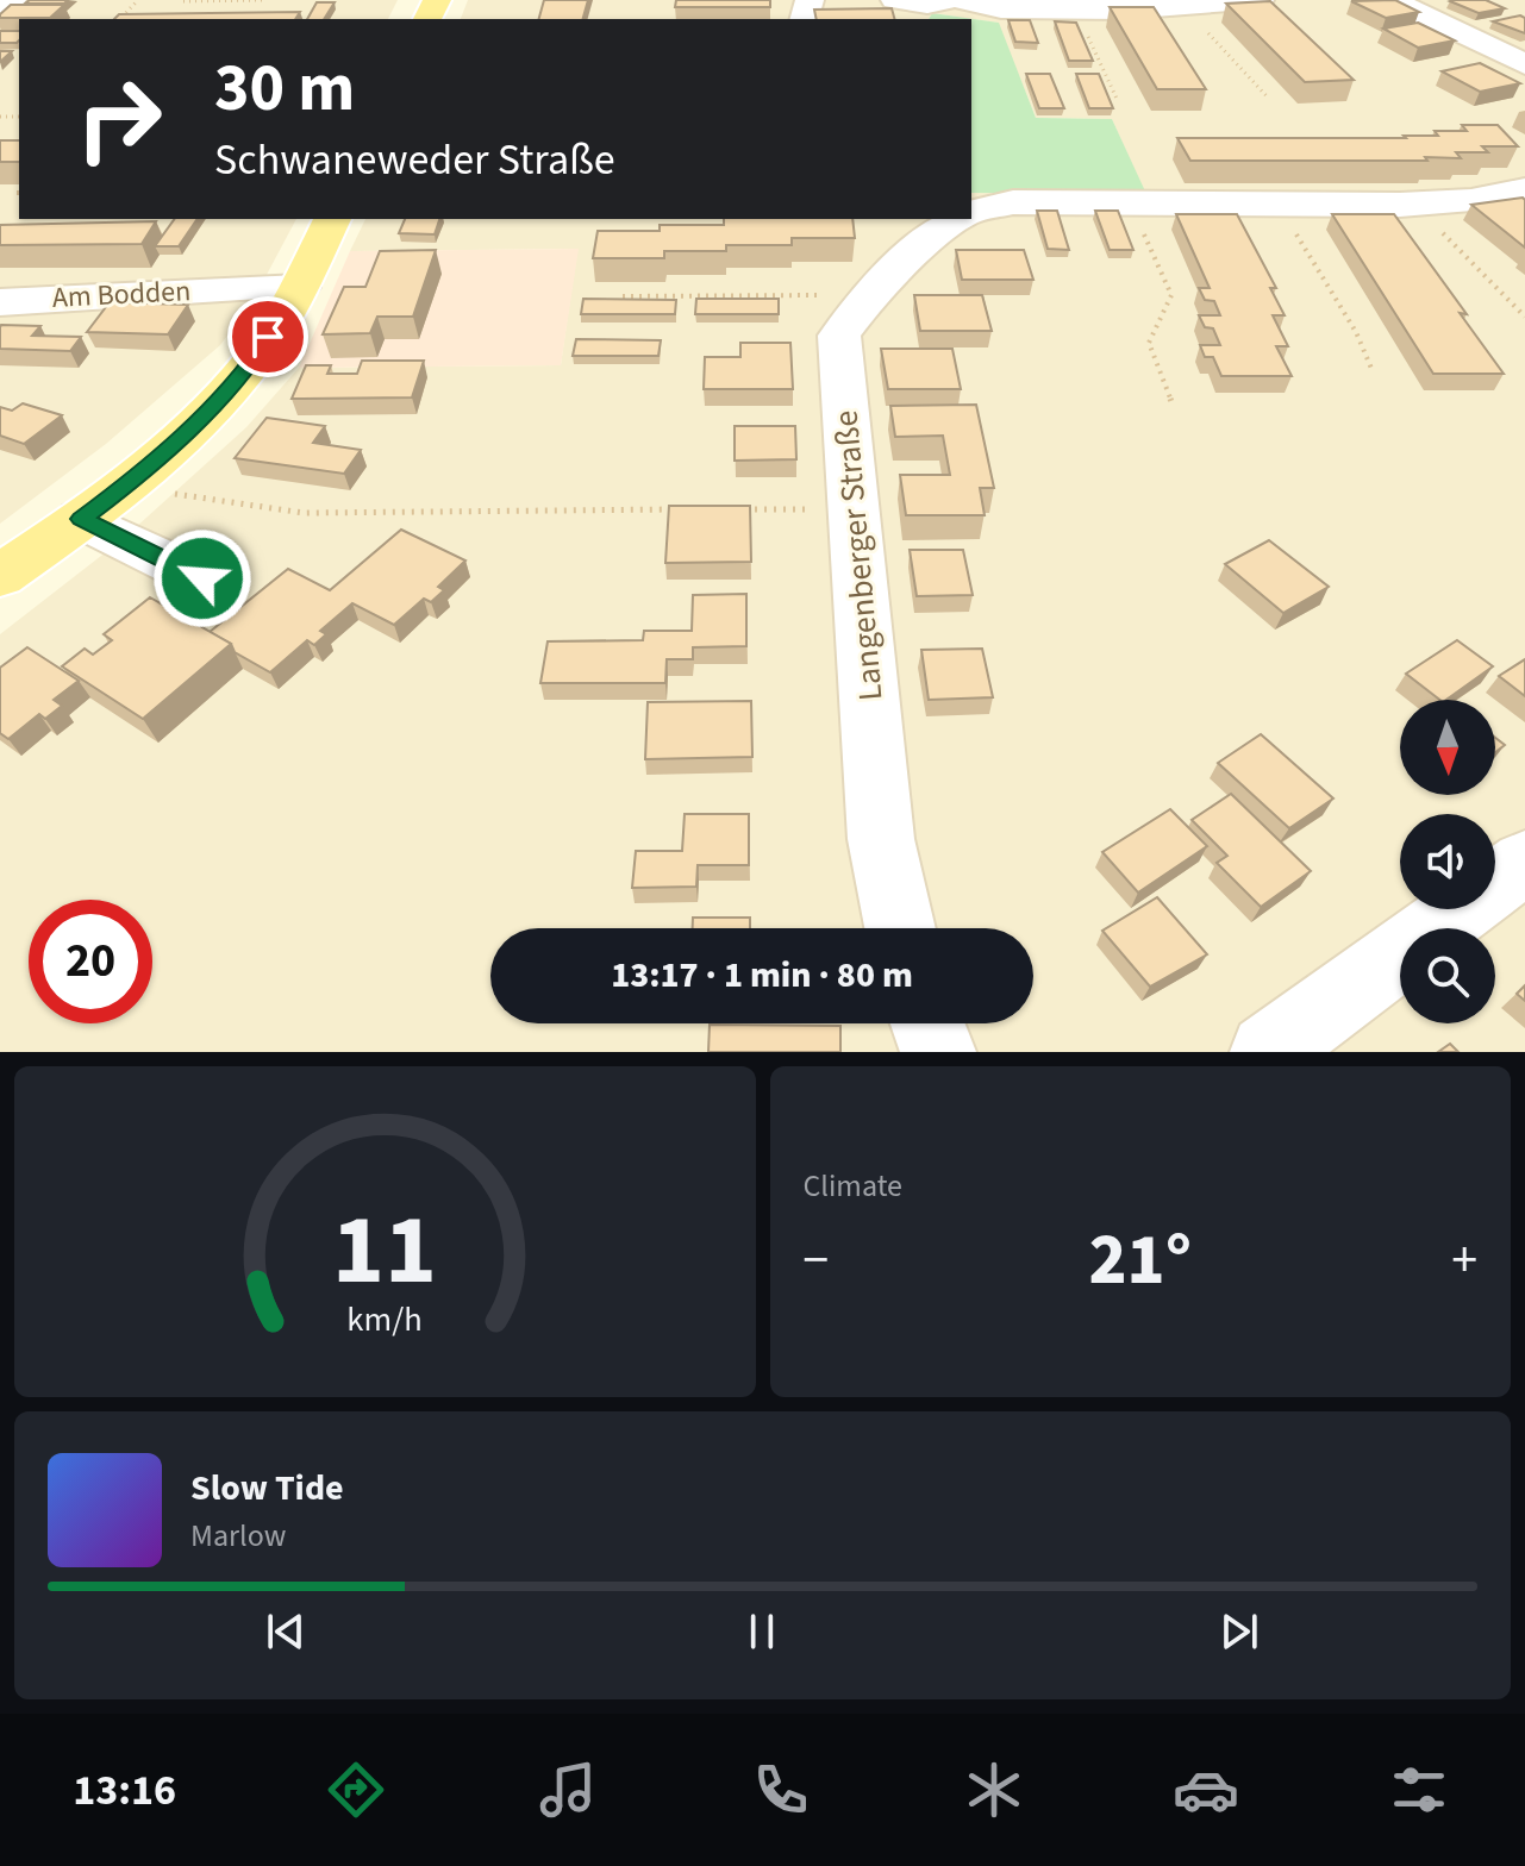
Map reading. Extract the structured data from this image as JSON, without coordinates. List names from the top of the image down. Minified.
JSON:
{"streets":{"street":["Am Bodden","Langenberger Straße"]},"north":"bottom","page":{"turn":["30 m","Schwaneweder Straße"],"limit":"20","trip":"13:17 · 1 min · 80 m","tile":"Climate","heat":["−","21°","+"],"song":["Slow Tide","Marlow"],"tabs":"13:16","gauge":["11","km/h"]}}
